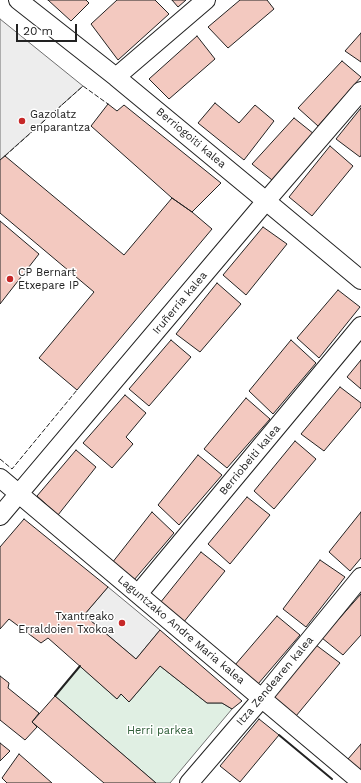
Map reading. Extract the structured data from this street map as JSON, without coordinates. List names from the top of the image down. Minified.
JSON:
{"streets":{"street":["Berriogoiti kalea","Iruñerria kalea","Berriobeiti kalea","Laguntzako Andre Maria kalea","Itza Zendearen kalea"]},"crossings":[["Berriogoiti kalea","Iruñerria kalea"],["Iruñerria kalea","Laguntzako Andre Maria kalea"],["Berriobeiti kalea","Laguntzako Andre Maria kalea"],["Laguntzako Andre Maria kalea","Itza Zendearen kalea"]],"parks":["Herri parkea"],"places":["Gazolatz enparantza","CP Bernart Etxepare IP","Txantreako Erraldoien Txokoa"],"scale_bar":"20 m"}
